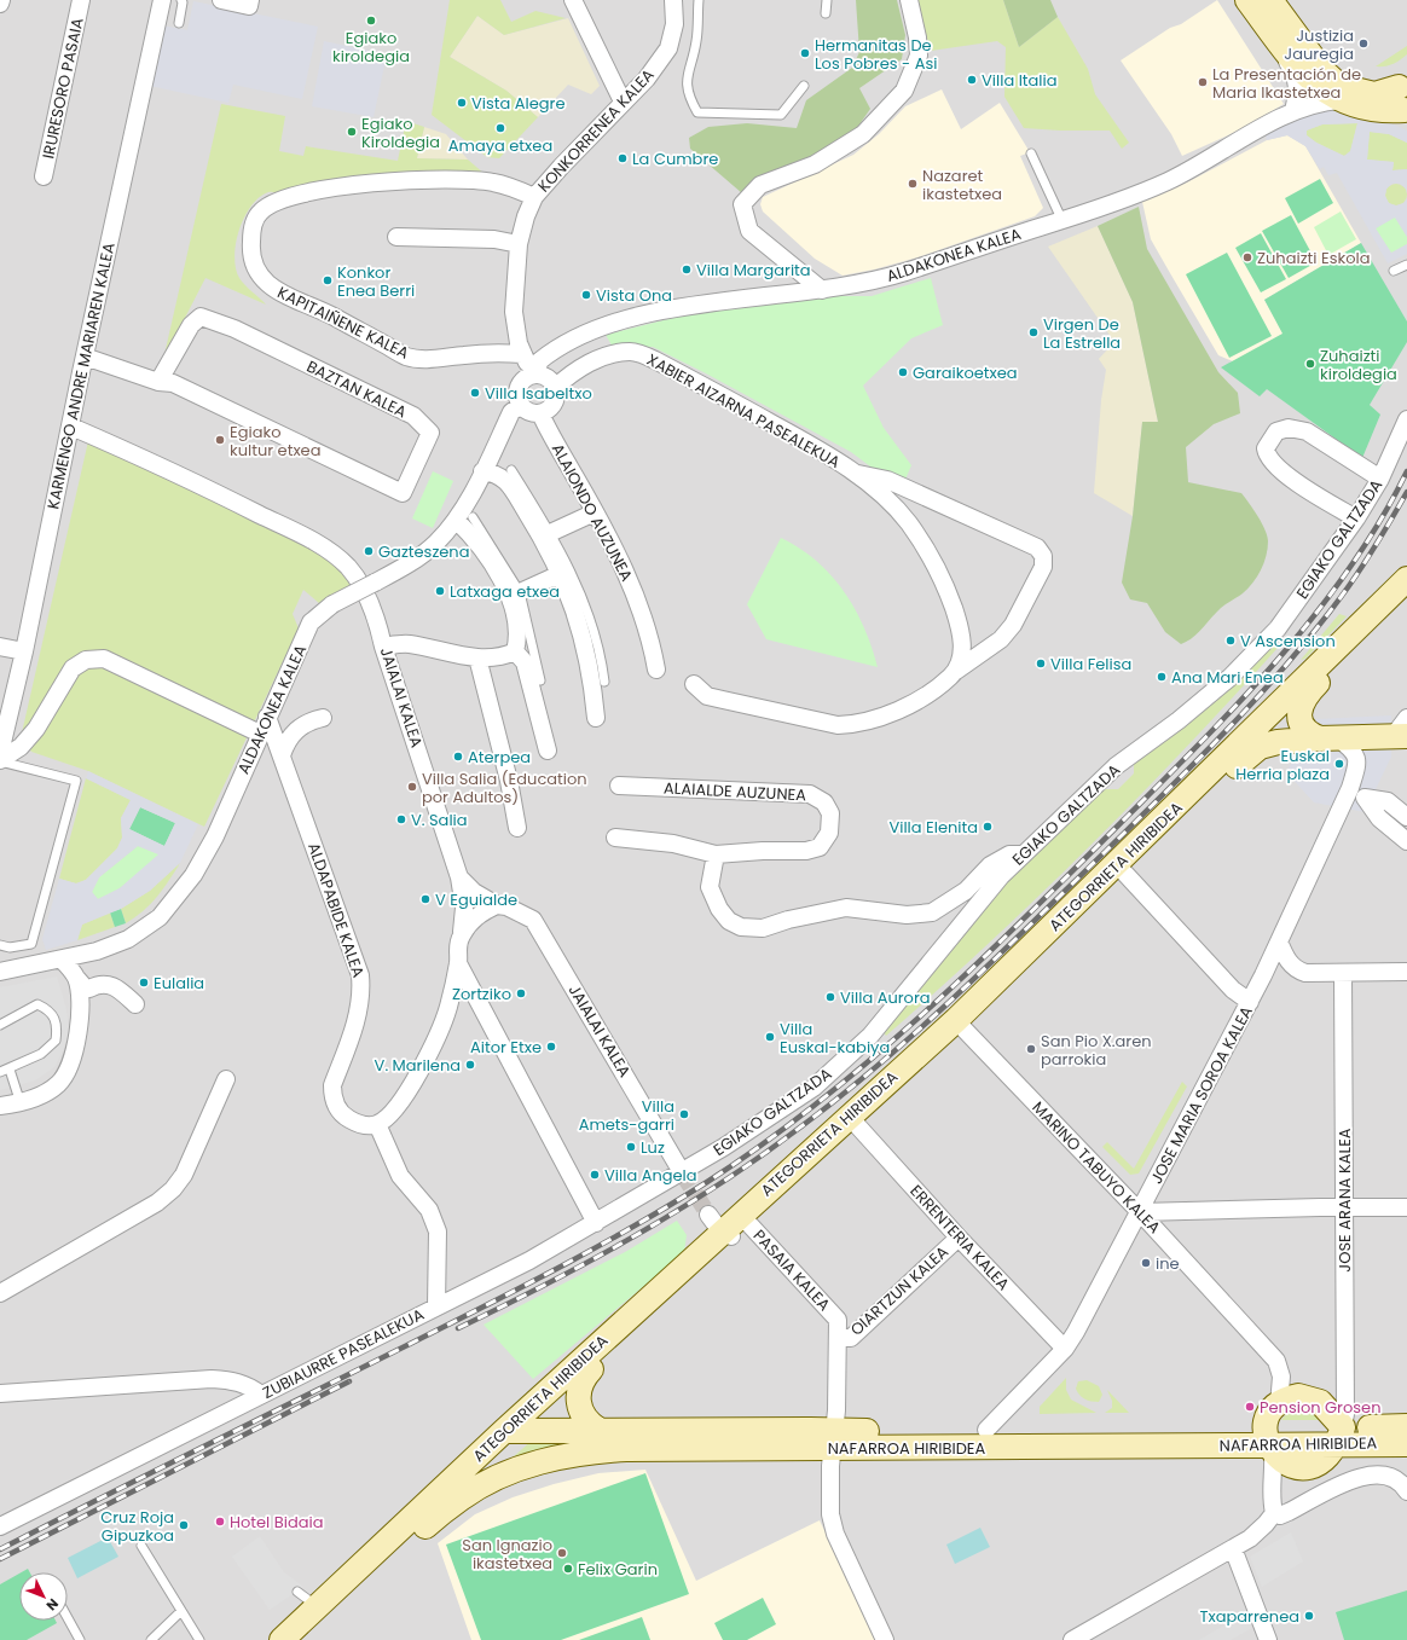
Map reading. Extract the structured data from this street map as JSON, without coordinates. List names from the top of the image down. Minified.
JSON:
{"streets":{"main road":["ATEGORRIETA HIRIBIDEA","NAFARROA HIRIBIDEA"],"street":["IRURESORO PASAIA","KONKORRENEA KALEA","ALDAKONEA KALEA","KAPITAIÑENE KALEA","KARMENGO ANDRE MARIAREN KALEA","BAZTAN KALEA","XABIER AIZARNA PASEALEKUA","ALAIONDO AUZUNEA","EGIAKO GALTZADA","JAIALAI KALEA","ALAIALDE AUZUNEA","ALDAPABIDE KALEA","JOSE MARIA SOROA KALEA","MARINO TABUYO KALEA","JOSE ARANA KALEA","ERRENTERIA KALEA","PASAIA KALEA","OIARTZUN KALEA","ZUBIAURRE PASEALEKUA"]},"crossings":[["KONKORRENEA KALEA","ALDAKONEA KALEA"],["KONKORRENEA KALEA","KAPITAIÑENE KALEA"],["KONKORRENEA KALEA","XABIER AIZARNA PASEALEKUA"],["KONKORRENEA KALEA","ALAIONDO AUZUNEA"],["ALDAKONEA KALEA","XABIER AIZARNA PASEALEKUA"],["ALDAKONEA KALEA","ALAIONDO AUZUNEA"],["ALDAKONEA KALEA","ALDAPABIDE KALEA"],["KARMENGO ANDRE MARIAREN KALEA","BAZTAN KALEA"],["KARMENGO ANDRE MARIAREN KALEA","JAIALAI KALEA"],["XABIER AIZARNA PASEALEKUA","ALAIONDO AUZUNEA"],["EGIAKO GALTZADA","JAIALAI KALEA"],["EGIAKO GALTZADA","ZUBIAURRE PASEALEKUA"],["JAIALAI KALEA","ZUBIAURRE PASEALEKUA"],["ATEGORRIETA HIRIBIDEA","JOSE MARIA SOROA KALEA"],["ATEGORRIETA HIRIBIDEA","MARINO TABUYO KALEA"],["ATEGORRIETA HIRIBIDEA","ERRENTERIA KALEA"],["ATEGORRIETA HIRIBIDEA","PASAIA KALEA"],["ATEGORRIETA HIRIBIDEA","NAFARROA HIRIBIDEA"],["JOSE MARIA SOROA KALEA","MARINO TABUYO KALEA"],["JOSE MARIA SOROA KALEA","ERRENTERIA KALEA"],["JOSE MARIA SOROA KALEA","NAFARROA HIRIBIDEA"],["JOSE ARANA KALEA","NAFARROA HIRIBIDEA"],["ERRENTERIA KALEA","OIARTZUN KALEA"],["PASAIA KALEA","OIARTZUN KALEA"],["PASAIA KALEA","NAFARROA HIRIBIDEA"]],"places":["Egiako kiroldegia","Justizia Jauregia","Hermanitas De Los Pobres - Asi","Villa Italia","La Presentación de Maria Ikastetxea","Vista Alegre","Amaya etxea","Egiako Kiroldegia","La Cumbre","Nazaret ikastetxea","Zuhaizti Eskola","Villa Margarita","Konkor Enea Berri","Vista Ona","Virgen De La Estrella","Zuhaizti kiroldegia","Garaikoetxea","Villa Isabeltxo","Egiako kultur etxea","Gazteszena","Latxaga etxea","V Ascension","Villa Felisa","Ana Mari Enea","Aterpea","Euskal Herria plaza","Villa Salia (Education por Adultos)","V. Salia","Villa Elenita","V Eguialde","Eulalia","Zortziko","Villa Aurora","Villa Euskal-kabiya","Aitor Etxe","San Pio X.aren parrokia","V. Marilena","Villa Amets-garri","Luz","Villa Angela","ine","Pension Grosen","Hotel Bidaia","Cruz Roja Gipuzkoa","San Ignazio ikastetxea","Felix Garin","Txaparrenea"],"north":"bottom right"}
